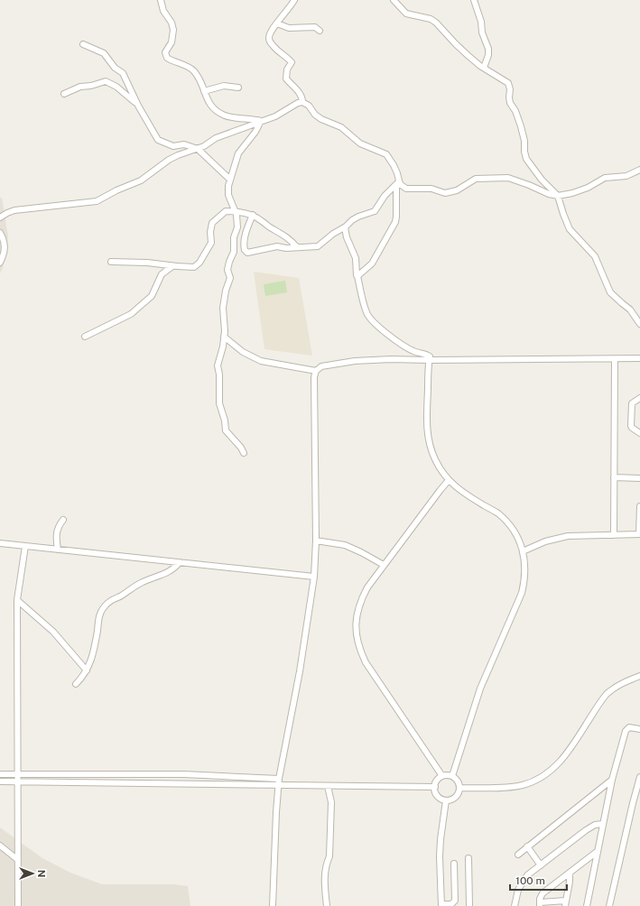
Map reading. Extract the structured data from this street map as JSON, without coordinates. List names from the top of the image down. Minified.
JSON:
{"scale_bar":"100 m","north":"right"}
